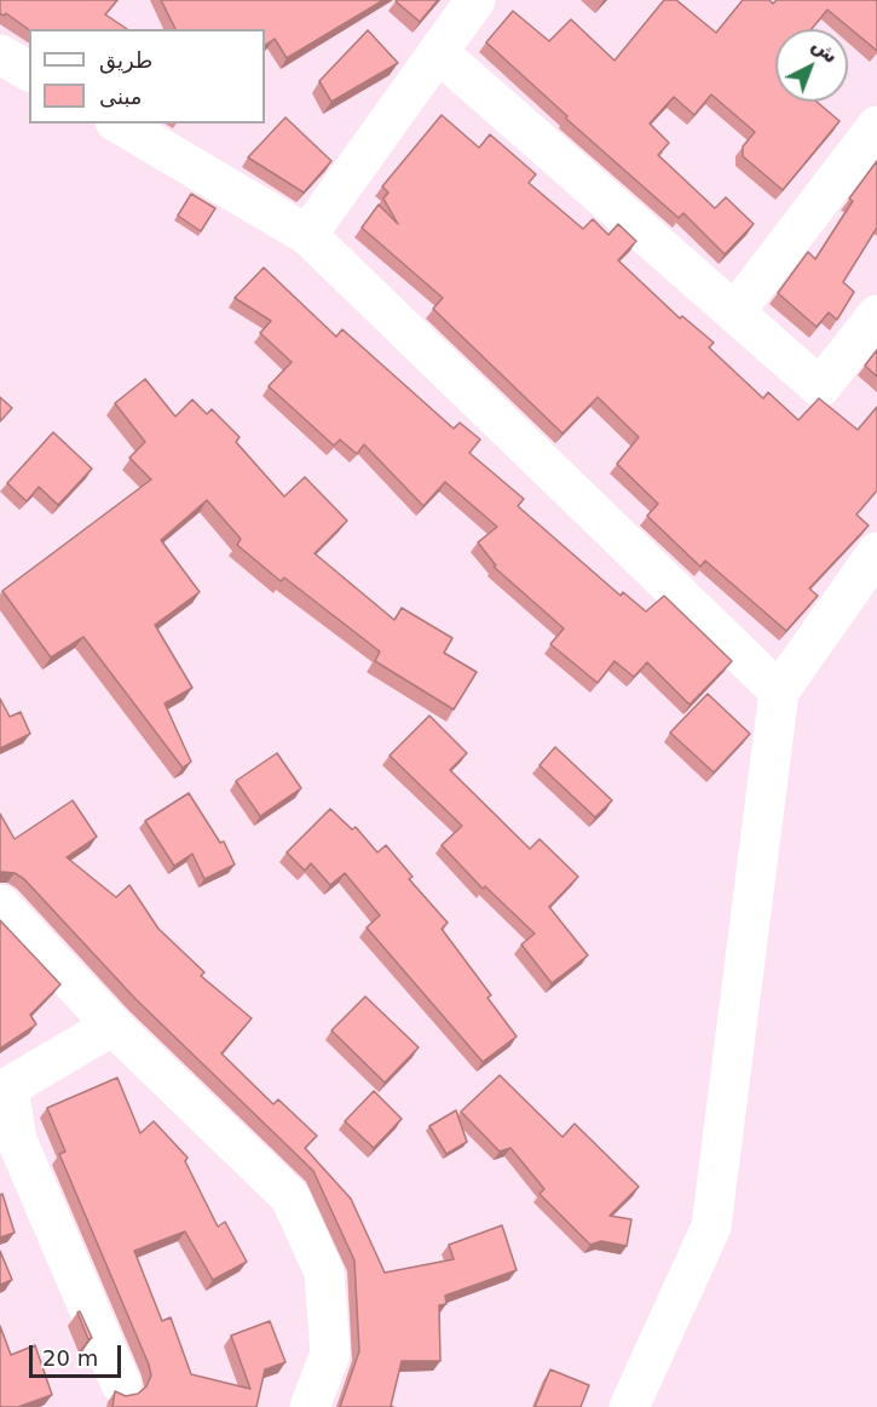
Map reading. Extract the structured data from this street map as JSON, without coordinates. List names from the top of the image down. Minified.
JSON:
{"legend":["طريق","مبنى"],"scale_bar":"20 m","north":"top right"}
